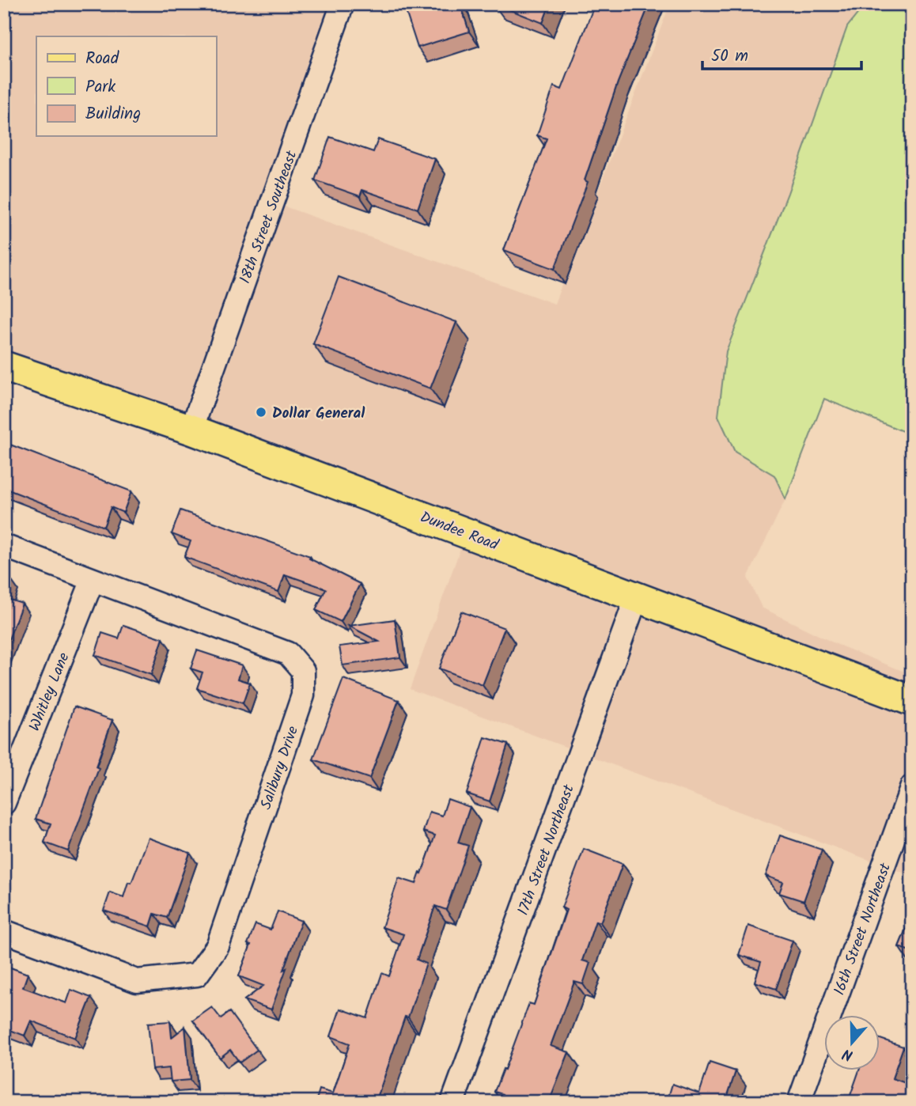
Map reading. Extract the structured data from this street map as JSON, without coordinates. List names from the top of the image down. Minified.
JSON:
{"streets":{"main road":["Dundee Road"],"street":["18th Street Southeast","Whitley Lane","Salibury Drive","17th Street Northeast","16th Street Northeast"]},"crossings":[["18th Street Southeast","Dundee Road"],["Dundee Road","17th Street Northeast"],["Whitley Lane","Salibury Drive"]],"places":["Dollar General"],"legend":["Road","Park","Building"],"scale_bar":"50 m","north":"bottom"}
